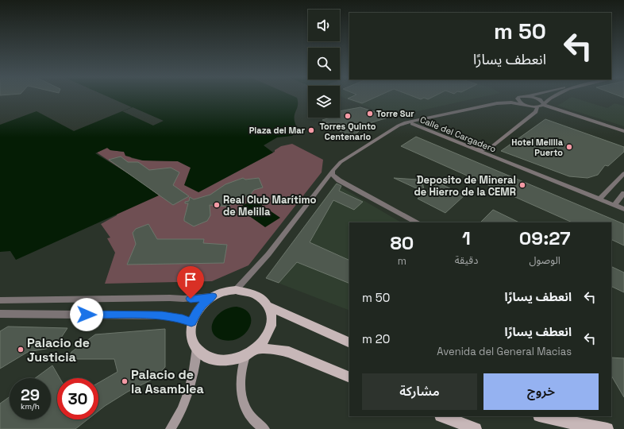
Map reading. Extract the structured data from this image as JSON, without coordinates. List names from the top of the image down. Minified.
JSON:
{"streets":{"street":["Calle del Cargadero"]},"places":["Torre Sur","Torres Quinto Centenario","Plaza del Mar","Hotel Melilla Puerto","Deposito de Mineral de Hierro de la CEMR","Real Club Marítimo de Melilla","Palacio de Justicia","Palacio de la Asamblea"],"page":{"turn":["50 m","انعطف يسارًا"],"eta":["09:27","الوصول","1","دقيقة","80","m"],"list":[{"name":"انعطف يسارًا","value":"50 m"},{"name":"انعطف يسارًا","note":"Avenida del General Macias","value":"20 m"}],"buttons":["خروج","مشاركة"],"speed":"29 km/h","limit":"30"}}
